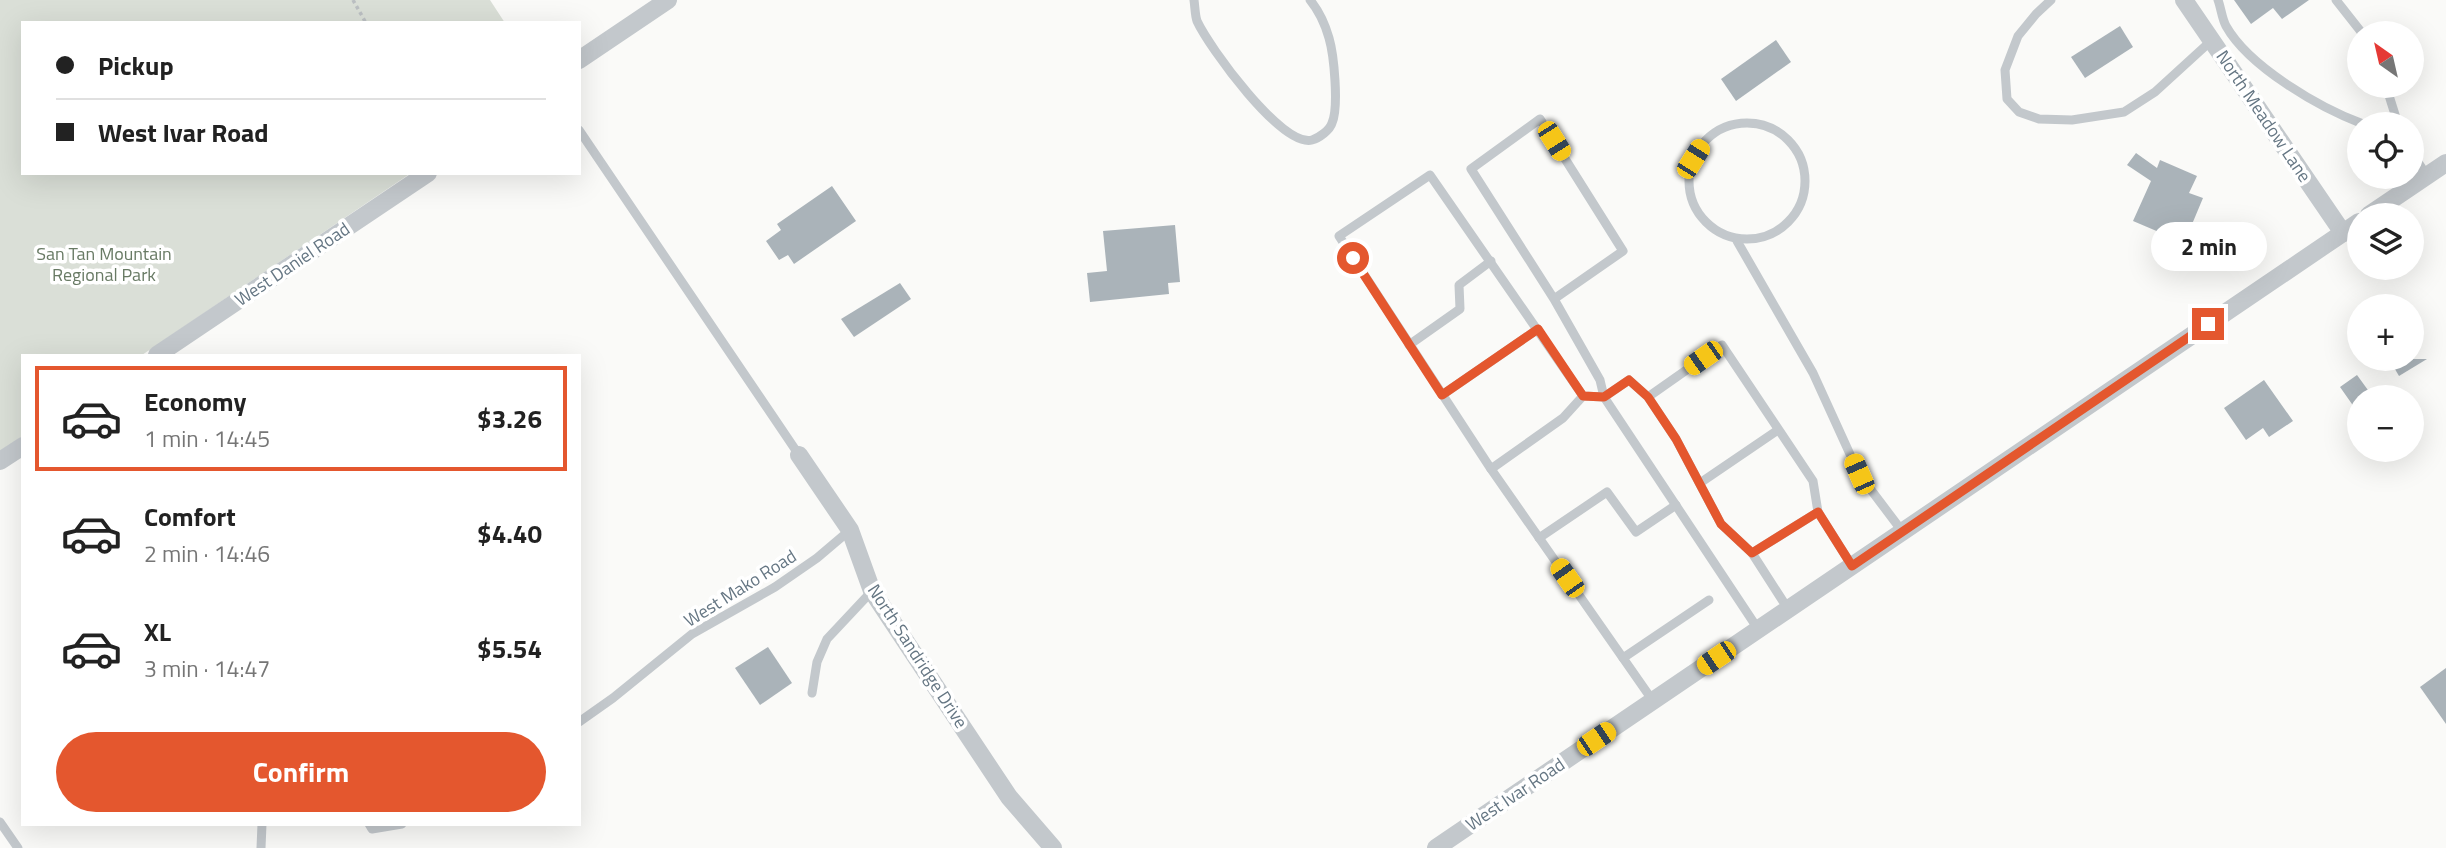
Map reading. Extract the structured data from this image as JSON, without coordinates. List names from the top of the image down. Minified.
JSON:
{"streets":{"street":["North Meadow Lane","West Daniel Road","North Sandridge Drive","West Ivar Road"],"lane":["West Mako Road"]},"crossings":[["North Meadow Lane","West Ivar Road"],["West Mako Road","North Sandridge Drive"]],"parks":["San Tan Mountain Regional Park"],"north":"top left","page":{"map_buttons":["+","−"],"banner":["Pickup","West Ivar Road"],"bubble":"2 min","list":[{"name":"Economy","note":"1 min · 14:45","value":"$3.26"},{"name":"Comfort","note":"2 min · 14:46","value":"$4.40"},{"name":"XL","note":"3 min · 14:47","value":"$5.54"}],"buttons":"Confirm"}}
